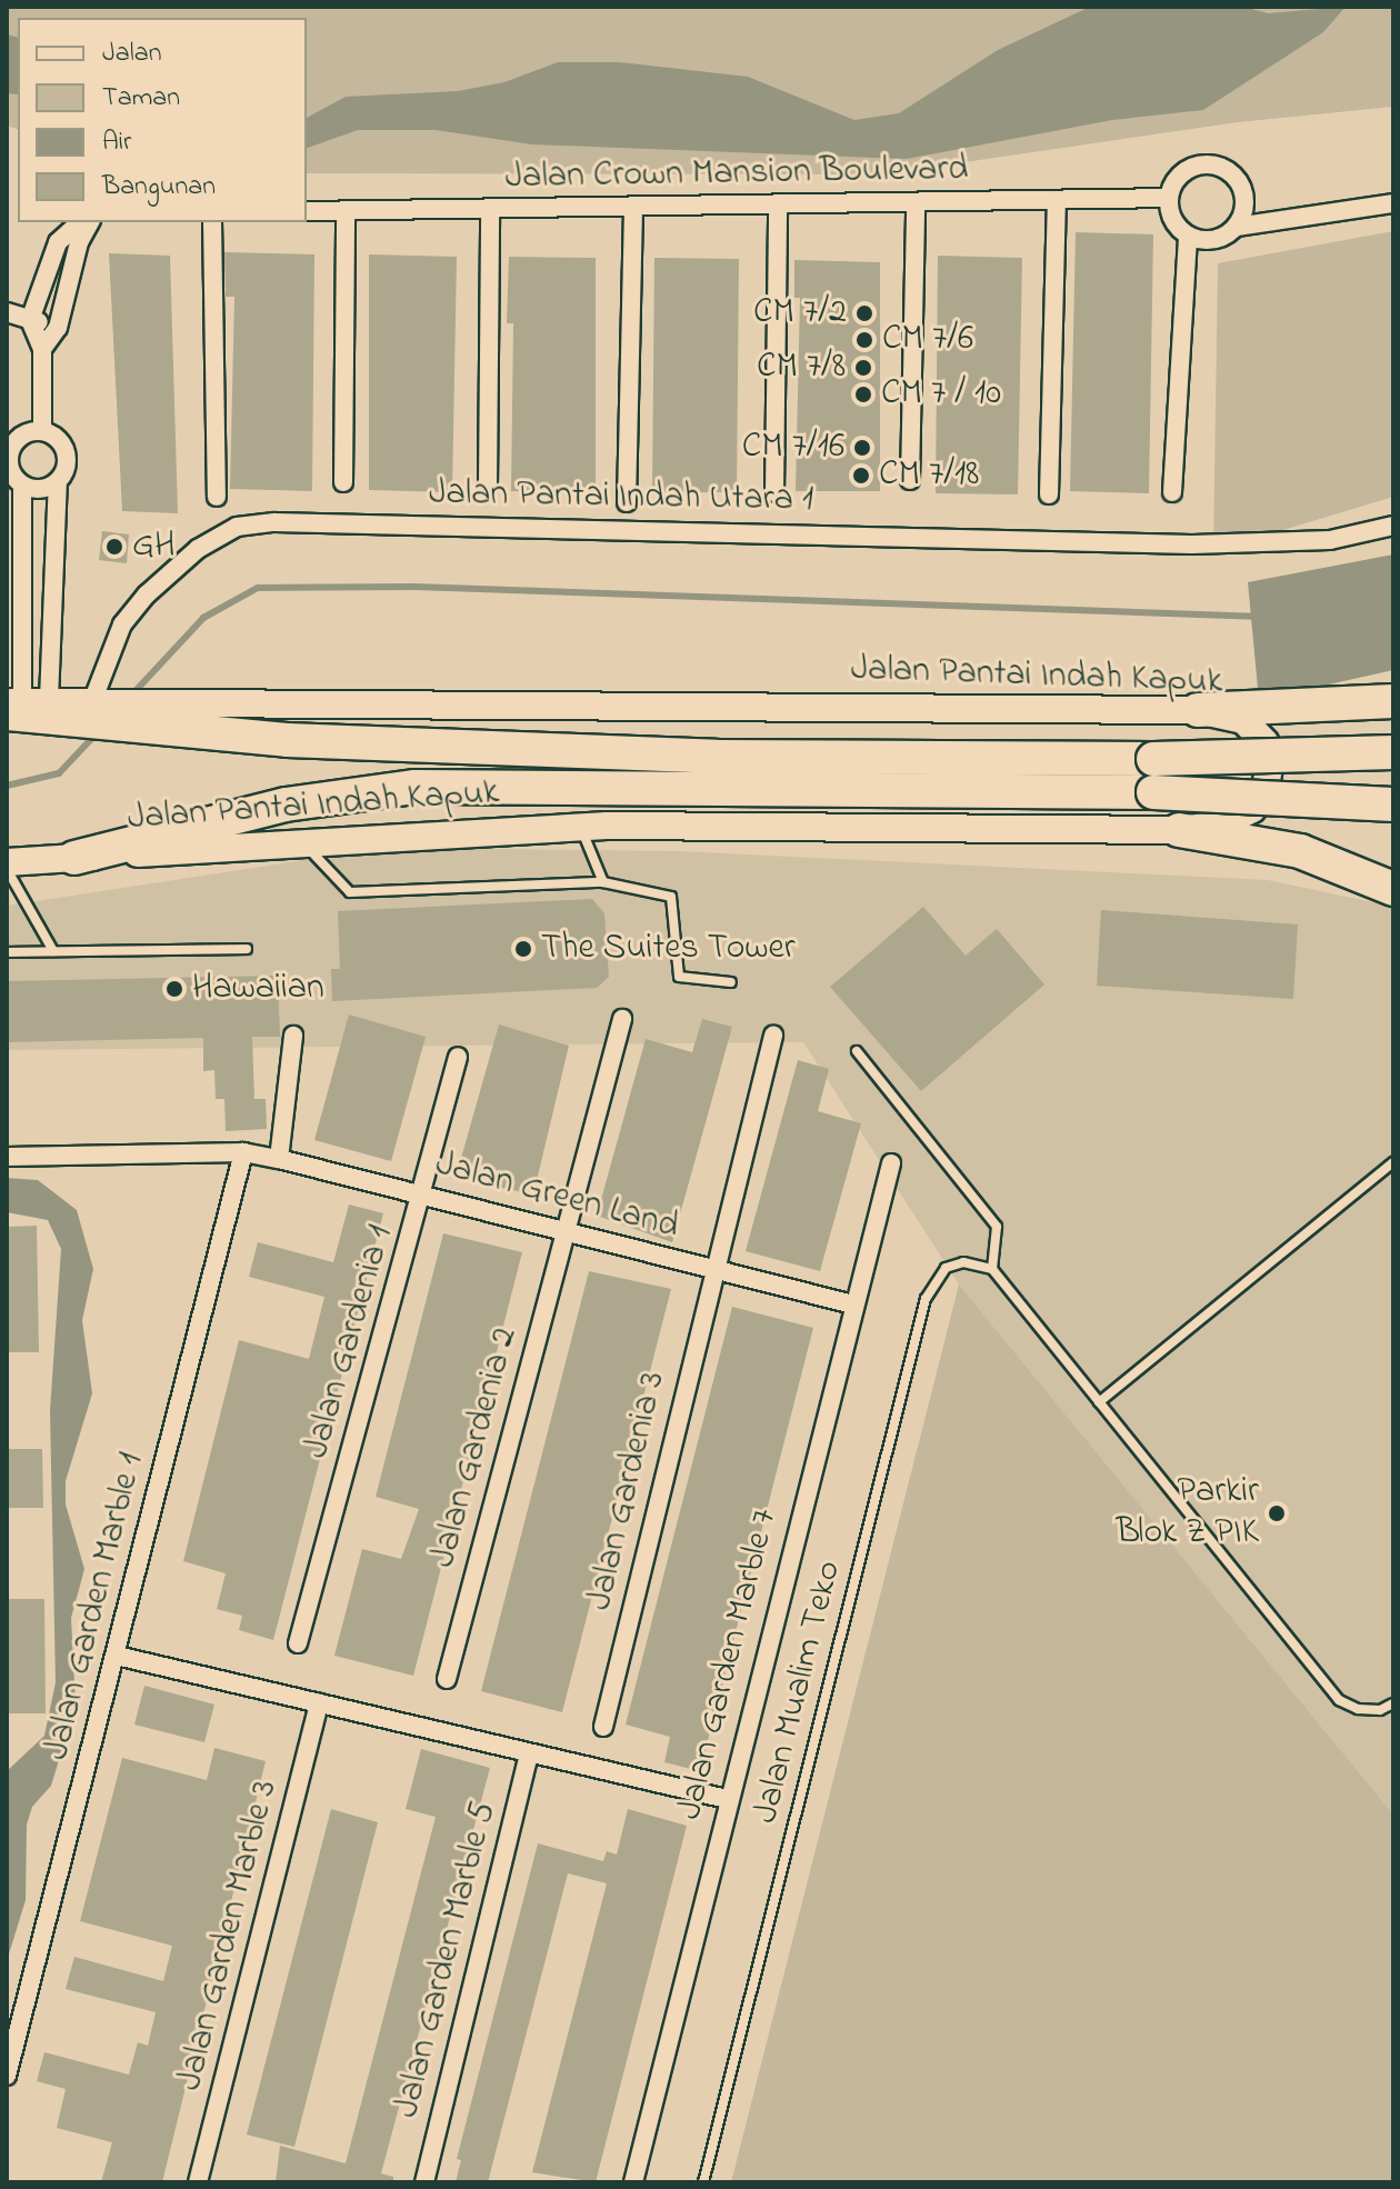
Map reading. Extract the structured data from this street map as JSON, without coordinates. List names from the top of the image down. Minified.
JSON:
{"streets":{"main road":["Jalan Pantai Indah Kapuk"],"street":["Jalan Crown Mansion Boulevard","Jalan Pantai Indah Utara 1","Jalan Green Land","Jalan Gardenia 1","Jalan Gardenia 2","Jalan Gardenia 3","Jalan Garden Marble 1","Jalan Garden Marble 7","Jalan Garden Marble 3","Jalan Garden Marble 5"],"lane":["Jalan Mualim Teko"]},"crossings":[["Jalan Pantai Indah Utara 1","Jalan Pantai Indah Kapuk"],["Jalan Green Land","Jalan Gardenia 1"],["Jalan Green Land","Jalan Gardenia 2"],["Jalan Green Land","Jalan Gardenia 3"],["Jalan Green Land","Jalan Garden Marble 1"],["Jalan Green Land","Jalan Garden Marble 7"]],"places":["CM 7/2","CM 7/6","CM 7/8","CM 7 / 10","CM 7/16","CM 7/18","GH","The Suites Tower","Hawaiian","Parkir Blok Z PIK"],"legend":["Jalan","Taman","Air","Bangunan"]}
